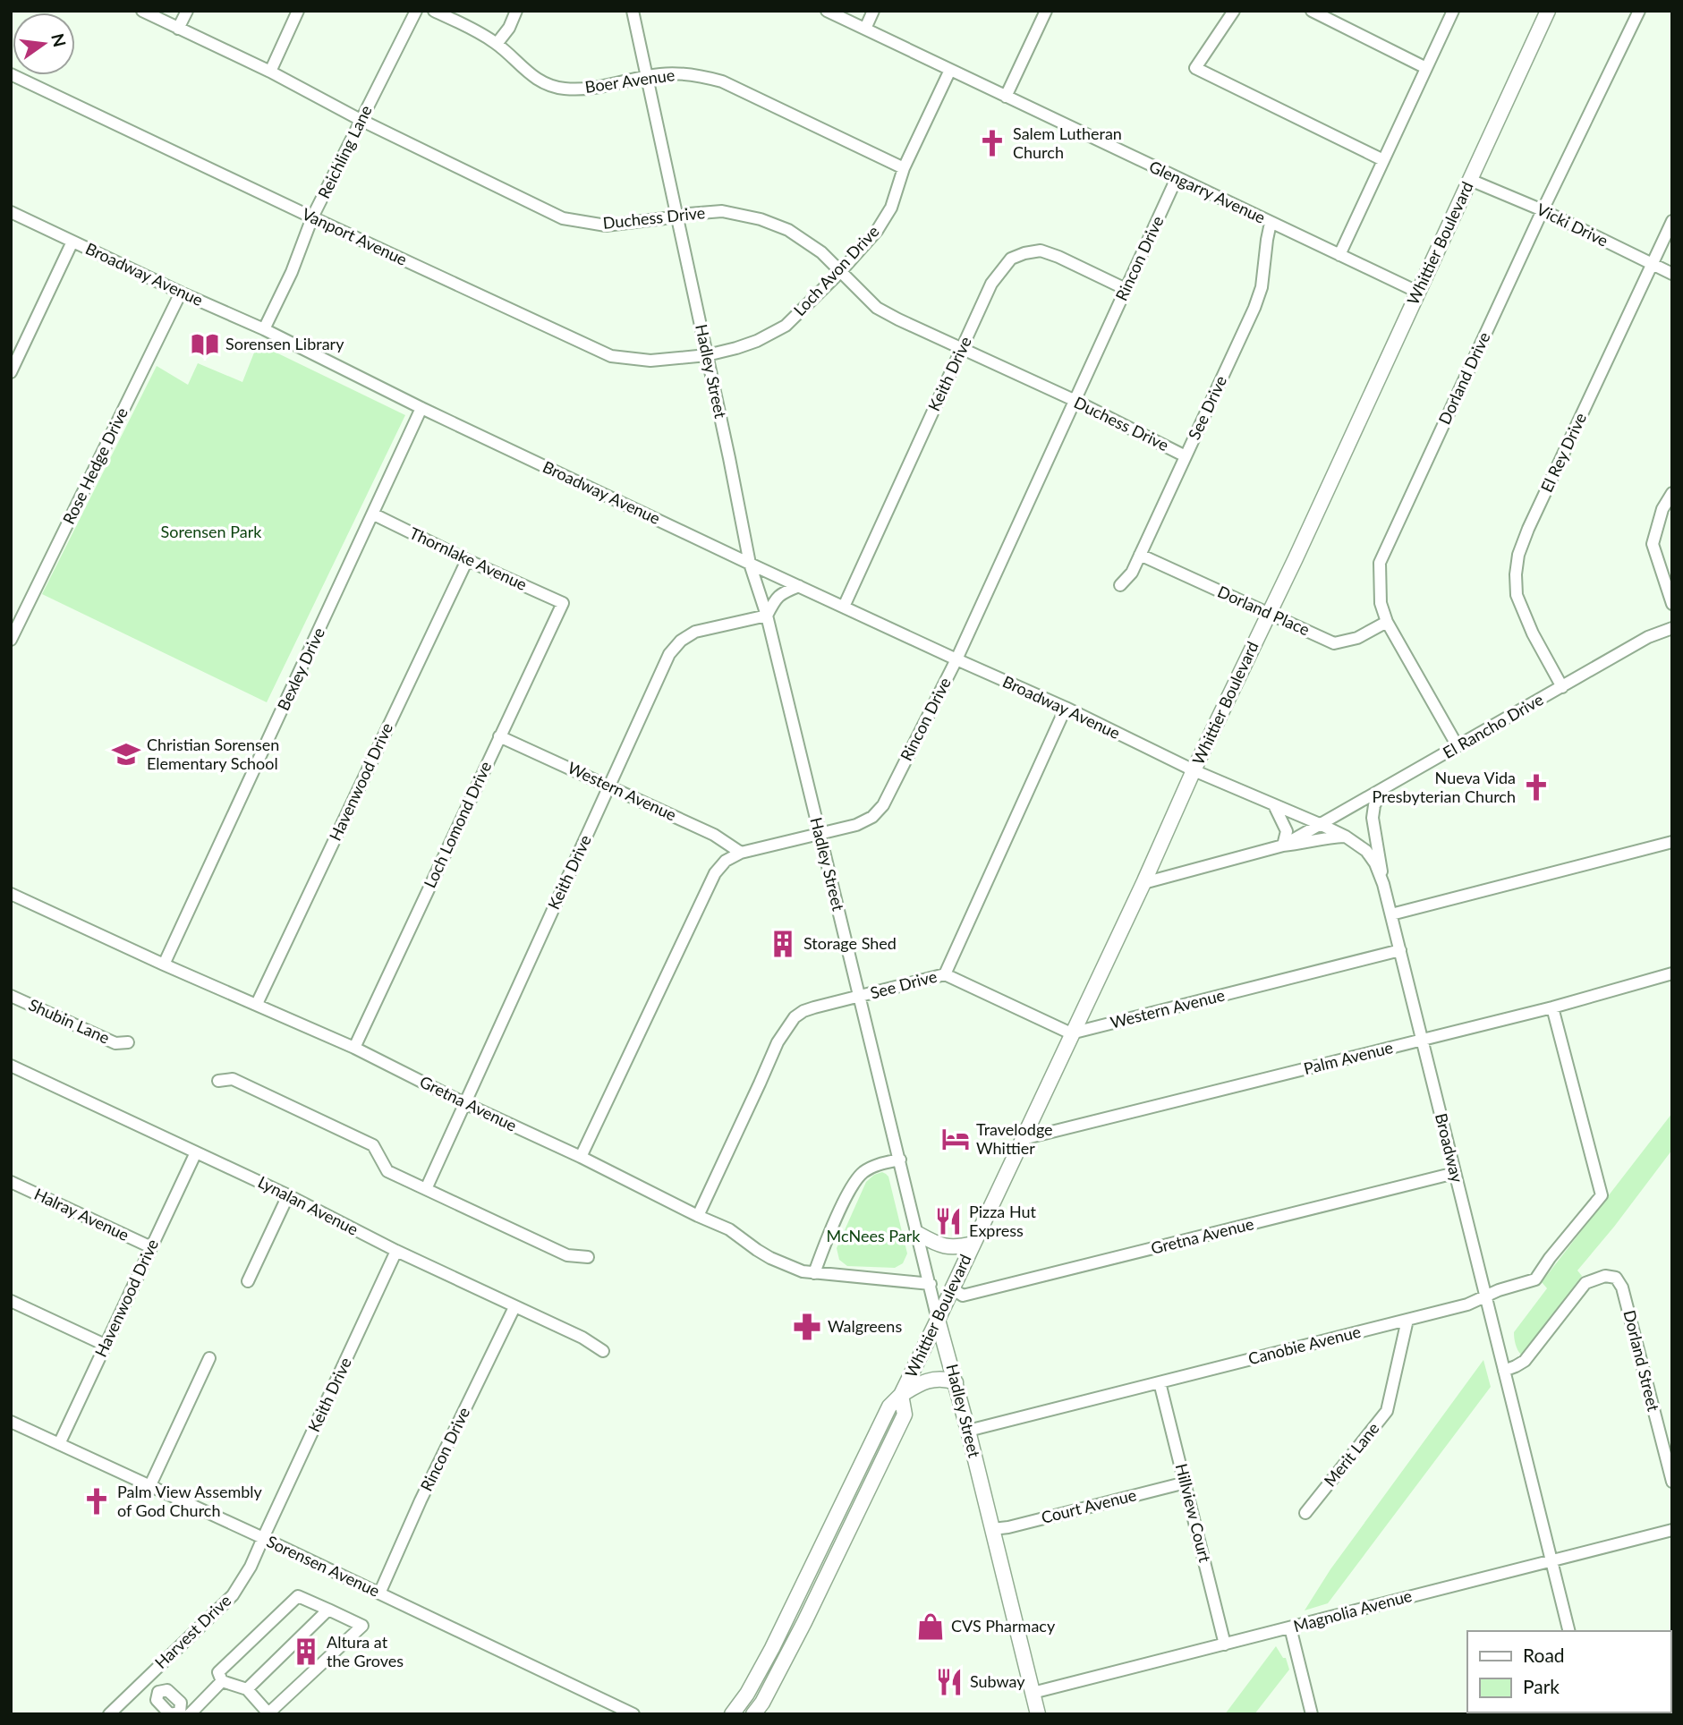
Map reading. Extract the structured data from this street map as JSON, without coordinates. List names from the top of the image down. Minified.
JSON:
{"streets":{"main road":["Whittier Boulevard","Hadley Street"],"street":["Boer Avenue","Reichling Lane","Glengarry Avenue","Duchess Drive","Vicki Drive","Vanport Avenue","Rincon Drive","Loch Avon Drive","Broadway Avenue","Keith Drive","Dorland Drive","See Drive","El Rey Drive","Rose Hedge Drive","Thornlake Avenue","Dorland Place","Bexley Drive","El Rancho Drive","Havenwood Drive","Western Avenue","Loch Lomond Drive","Shubin Lane","Palm Avenue","Gretna Avenue","Broadway","Lynalan Avenue","Halray Avenue","Canobie Avenue","Dorland Street","Merit Lane","Court Avenue","Hillview Court","Sorensen Avenue","Magnolia Avenue","Harvest Drive"]},"crossings":[["Boer Avenue","Loch Avon Drive"],["Boer Avenue","Hadley Street"],["Reichling Lane","Duchess Drive"],["Reichling Lane","Vanport Avenue"],["Reichling Lane","Broadway Avenue"],["Glengarry Avenue","Whittier Boulevard"],["Glengarry Avenue","Rincon Drive"],["Glengarry Avenue","Loch Avon Drive"],["Glengarry Avenue","See Drive"],["Duchess Drive","Rincon Drive"],["Duchess Drive","Loch Avon Drive"],["Duchess Drive","Hadley Street"],["Duchess Drive","Keith Drive"],["Duchess Drive","See Drive"],["Vicki Drive","Whittier Boulevard"],["Vicki Drive","Dorland Drive"],["Vicki Drive","El Rey Drive"],["Vanport Avenue","Loch Avon Drive"],["Vanport Avenue","Hadley Street"],["Whittier Boulevard","Broadway Avenue"],["Whittier Boulevard","Hadley Street"],["Whittier Boulevard","Dorland Place"],["Whittier Boulevard","El Rancho Drive"],["Whittier Boulevard","Western Avenue"],["Whittier Boulevard","Palm Avenue"],["Whittier Boulevard","Gretna Avenue"],["Whittier Boulevard","Broadway"],["Rincon Drive","Broadway Avenue"],["Rincon Drive","Hadley Street"],["Rincon Drive","Keith Drive"],["Rincon Drive","Western Avenue"],["Rincon Drive","Gretna Avenue"],["Rincon Drive","Lynalan Avenue"],["Rincon Drive","Sorensen Avenue"],["Loch Avon Drive","Hadley Street"],["Broadway Avenue","Hadley Street"],["Broadway Avenue","Keith Drive"],["Broadway Avenue","See Drive"],["Broadway Avenue","Rose Hedge Drive"],["Broadway Avenue","Bexley Drive"],["Broadway Avenue","Broadway"],["Hadley Street","Keith Drive"],["Hadley Street","See Drive"],["Hadley Street","Gretna Avenue"],["Hadley Street","Canobie Avenue"],["Hadley Street","Court Avenue"],["Hadley Street","Magnolia Avenue"],["Keith Drive","Western Avenue"],["Keith Drive","Gretna Avenue"],["Keith Drive","Lynalan Avenue"],["Keith Drive","Sorensen Avenue"],["Keith Drive","Harvest Drive"],["Dorland Drive","Dorland Place"],["Dorland Drive","El Rancho Drive"],["See Drive","Dorland Place"],["See Drive","Gretna Avenue"],["El Rey Drive","El Rancho Drive"],["Thornlake Avenue","Bexley Drive"],["Thornlake Avenue","Havenwood Drive"],["Thornlake Avenue","Loch Lomond Drive"],["Bexley Drive","Gretna Avenue"],["El Rancho Drive","Broadway"],["Havenwood Drive","Gretna Avenue"],["Havenwood Drive","Lynalan Avenue"],["Havenwood Drive","Halray Avenue"],["Havenwood Drive","Sorensen Avenue"],["Western Avenue","Loch Lomond Drive"],["Western Avenue","Broadway"],["Loch Lomond Drive","Gretna Avenue"],["Palm Avenue","Broadway"],["Palm Avenue","Canobie Avenue"],["Gretna Avenue","Broadway"],["Broadway","Canobie Avenue"],["Broadway","Dorland Street"],["Broadway","Magnolia Avenue"],["Canobie Avenue","Merit Lane"],["Canobie Avenue","Hillview Court"],["Court Avenue","Hillview Court"],["Hillview Court","Magnolia Avenue"],["Sorensen Avenue","Harvest Drive"]],"parks":["Sorensen Park","McNees Park"],"places":{"church":["Salem Lutheran Church","Nueva Vida Presbyterian Church","Palm View Assembly of God Church"],"library":["Sorensen Library"],"school or university":["Christian Sorensen Elementary School"],"building":["Storage Shed","Altura at the Groves"],"hotel":["Travelodge Whittier"],"restaurant":["Pizza Hut Express","Subway"],"pharmacy":["Walgreens"],"shop":["CVS Pharmacy"]},"legend":["Road","Park"],"north":"right"}
